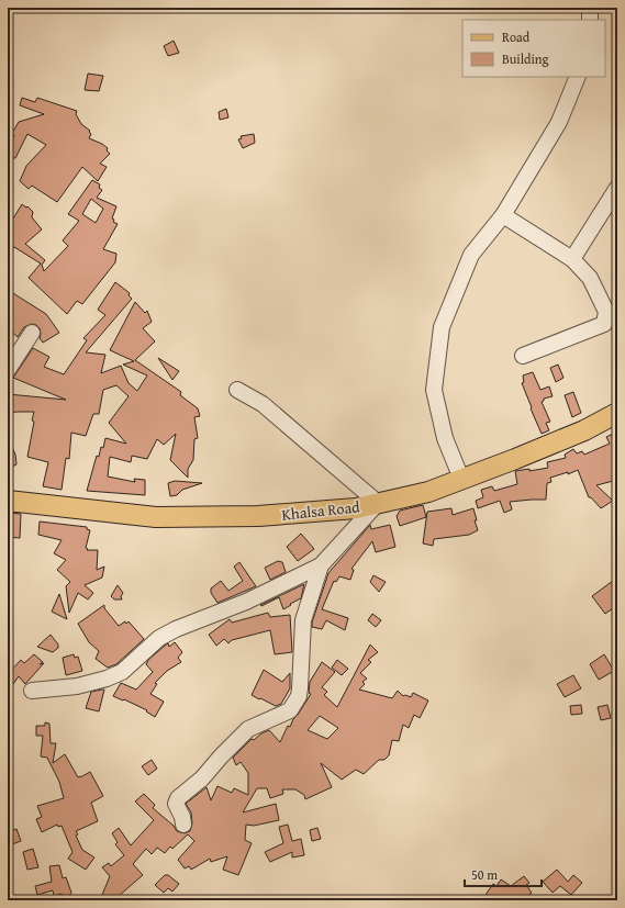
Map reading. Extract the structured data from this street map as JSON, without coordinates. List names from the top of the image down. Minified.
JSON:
{"streets":{"main road":["Khalsa Road"]},"legend":["Road","Building"],"scale_bar":"50 m"}
